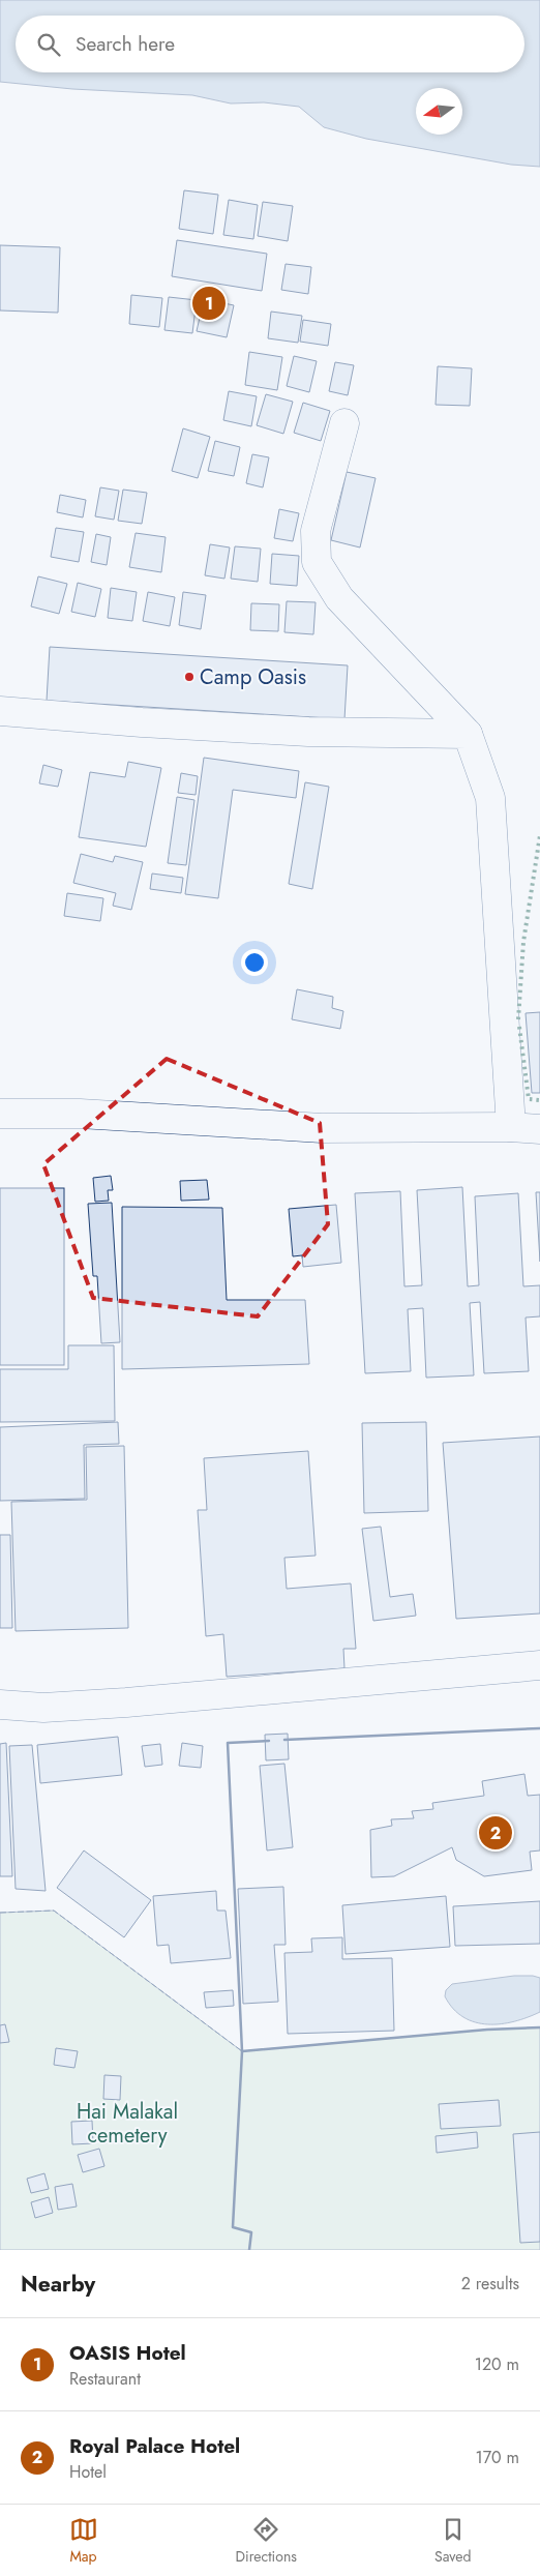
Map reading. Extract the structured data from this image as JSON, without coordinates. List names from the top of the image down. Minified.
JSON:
{"parks":["Hai Malakal cemetery"],"places":["Camp Oasis"],"north":"left","page":{"search":"Search here","pins":["1","2"],"heading":["Nearby","2 results"],"list":[{"mark":"1","name":"OASIS Hotel","note":"Restaurant","value":"120 m"},{"mark":"2","name":"Royal Palace Hotel","note":"Hotel","value":"170 m"}],"nav":["Map","Directions","Saved"]}}
